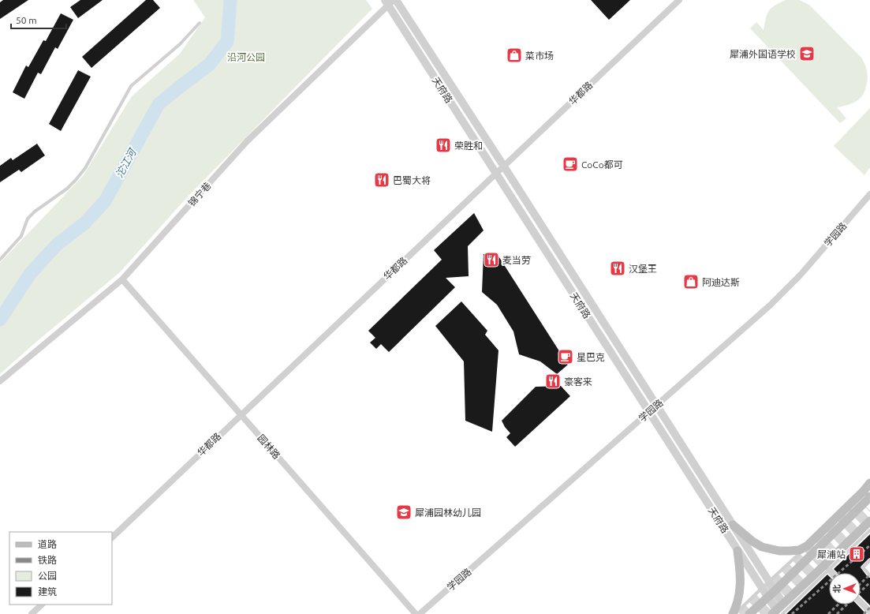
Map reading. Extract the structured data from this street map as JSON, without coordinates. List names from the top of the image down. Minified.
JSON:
{"streets":{"street":["天府路","华都路","锦宁巷","学园路","园林路"]},"crossings":[["天府路","华都路"],["天府路","锦宁巷"],["天府路","学园路"],["华都路","园林路"],["锦宁巷","园林路"]],"water":["沱江河"],"parks":["沿河公园"],"places":{"school or university":["犀浦外国语学校","犀浦园林幼儿园"],"shop":["菜市场","阿迪达斯"],"restaurant":["荣胜和","巴蜀大将","麦当劳","汉堡王","豪客来"],"cafe":["CoCo都可","星巴克"],"building":["犀浦站"]},"legend":["道路","铁路","公园","建筑"],"scale_bar":"50 m","north":"left"}
